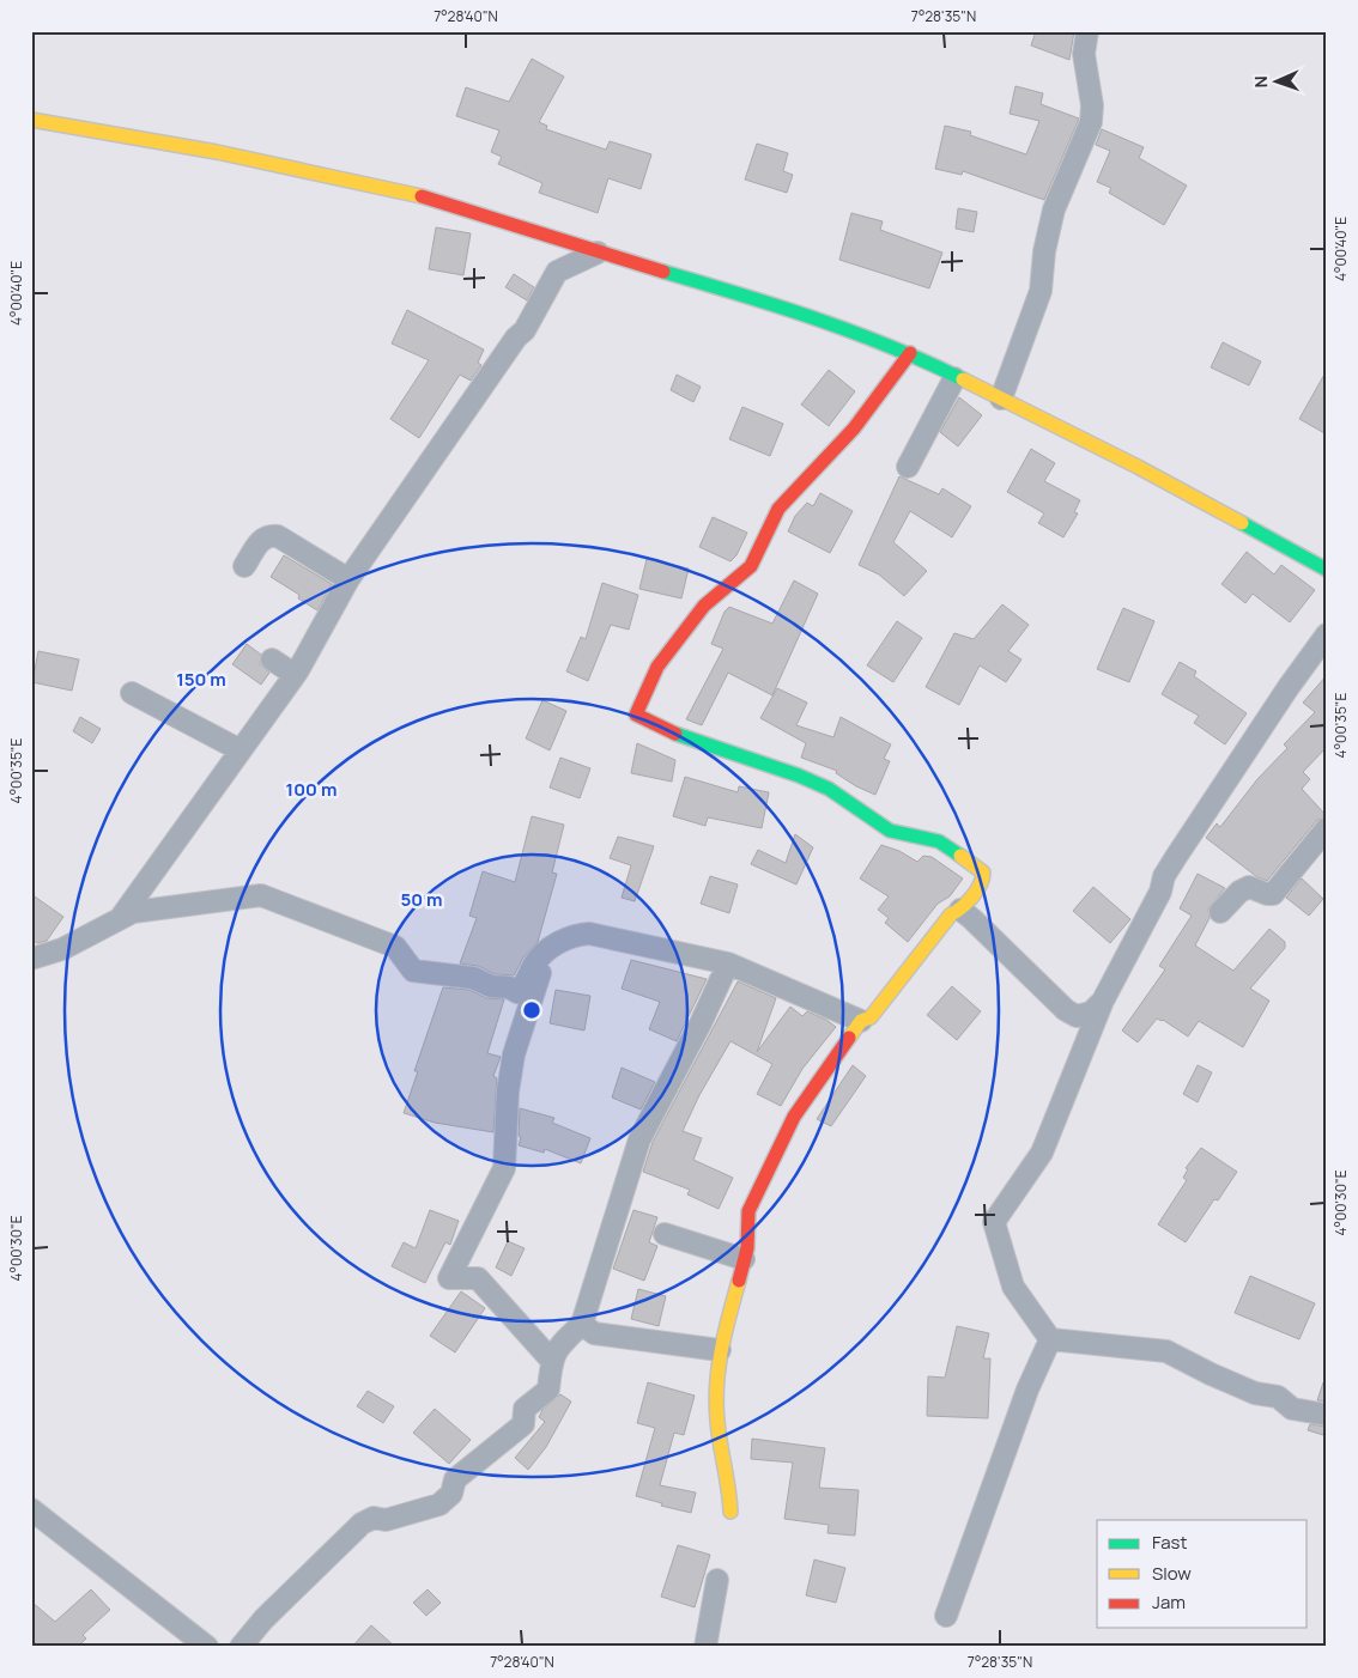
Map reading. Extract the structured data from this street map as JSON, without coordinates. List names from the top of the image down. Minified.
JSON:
{"legend":["Fast","Slow","Jam"],"north":"left","coordinates":["7°28'40\"N","7°28'35\"N","4°00'40\"E","4°00'35\"E","4°00'30\"E"],"rings":["150 m","100 m","50 m"]}
